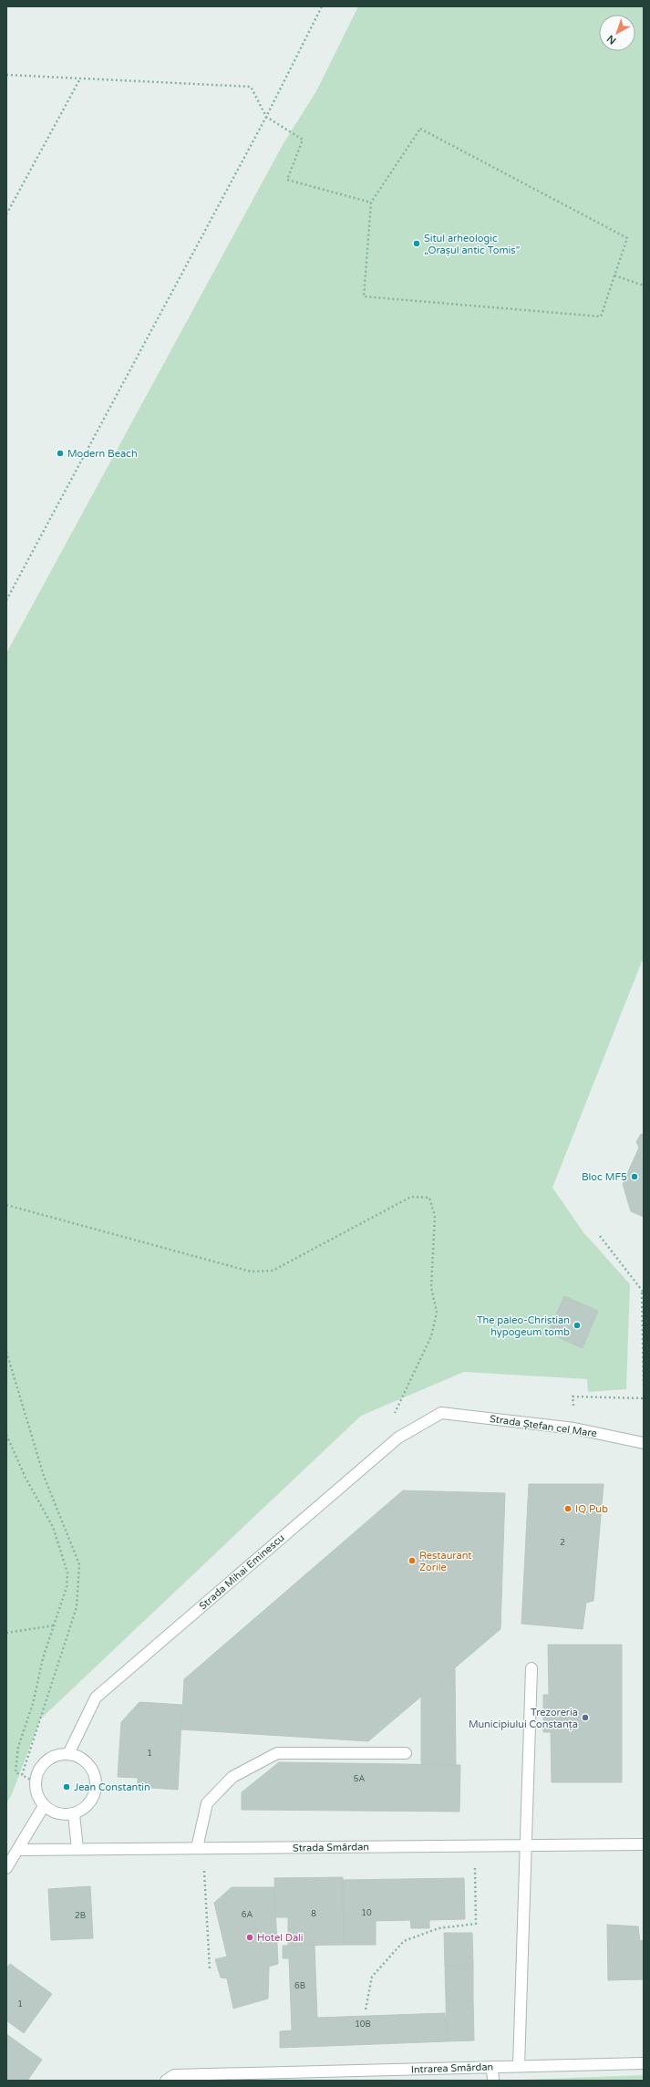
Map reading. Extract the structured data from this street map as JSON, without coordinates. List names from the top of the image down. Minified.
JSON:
{"streets":{"street":["Strada Ștefan cel Mare","Strada Mihai Eminescu","Strada Smârdan","Intrarea Smârdan"]},"crossings":[["Strada Ștefan cel Mare","Strada Mihai Eminescu"]],"places":["Situl arheologic „Orașul antic Tomis”","Modern Beach","Bloc MF5","The paleo-Christian hypogeum tomb","IQ Pub","Restaurant Zorile","Trezoreria Municipiului Constanța","Jean Constantin","Hotel Dali"],"house_numbers":["2","1","5A","10","8","6A","2B","6B","1","10B"],"north":"bottom left"}
